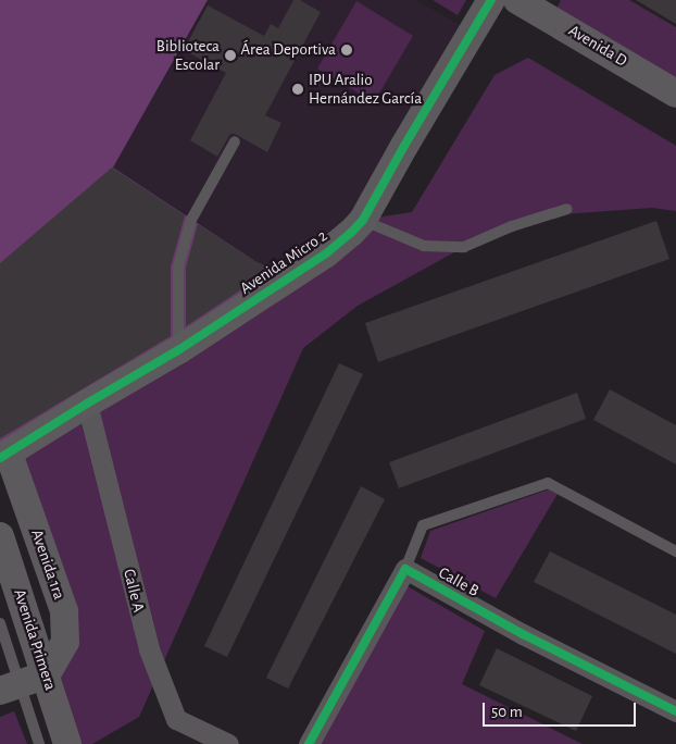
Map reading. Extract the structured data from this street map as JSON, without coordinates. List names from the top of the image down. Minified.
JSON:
{"streets":{"street":["Avenida D","Avenida Micro 2","Avenida 1ra","Calle B","Calle A","Avenida Primera"]},"crossings":[["Avenida Micro 2","Avenida 1ra"],["Avenida Micro 2","Calle A"],["Avenida 1ra","Avenida Primera"]],"places":["Área Deportiva","Biblioteca Escolar","IPU Aralio Hernández García"],"scale_bar":"50 m"}
